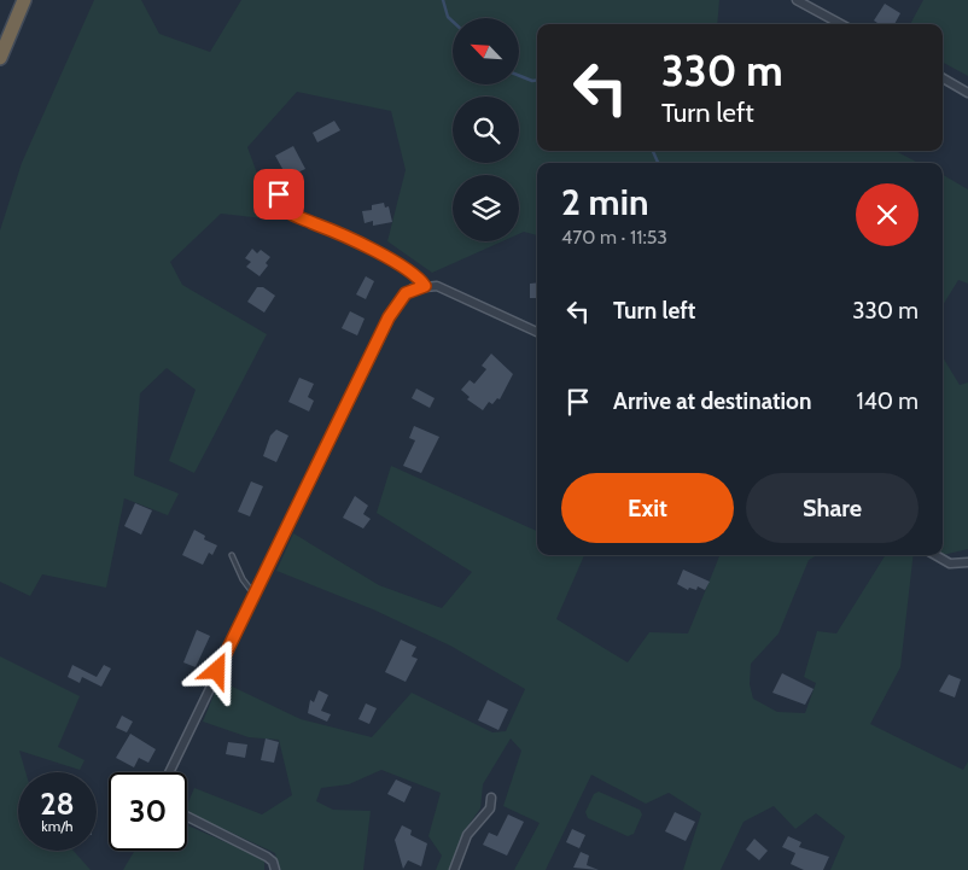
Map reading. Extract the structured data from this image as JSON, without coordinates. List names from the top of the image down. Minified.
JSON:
{"north":"top left","page":{"turn":["330 m","Turn left"],"heading":["2 min","470 m · 11:53"],"list":[{"name":"Turn left","value":"330 m"},{"name":"Arrive at destination","value":"140 m"}],"buttons":["Exit","Share"],"speed":"28 km/h","limit":"30"}}
